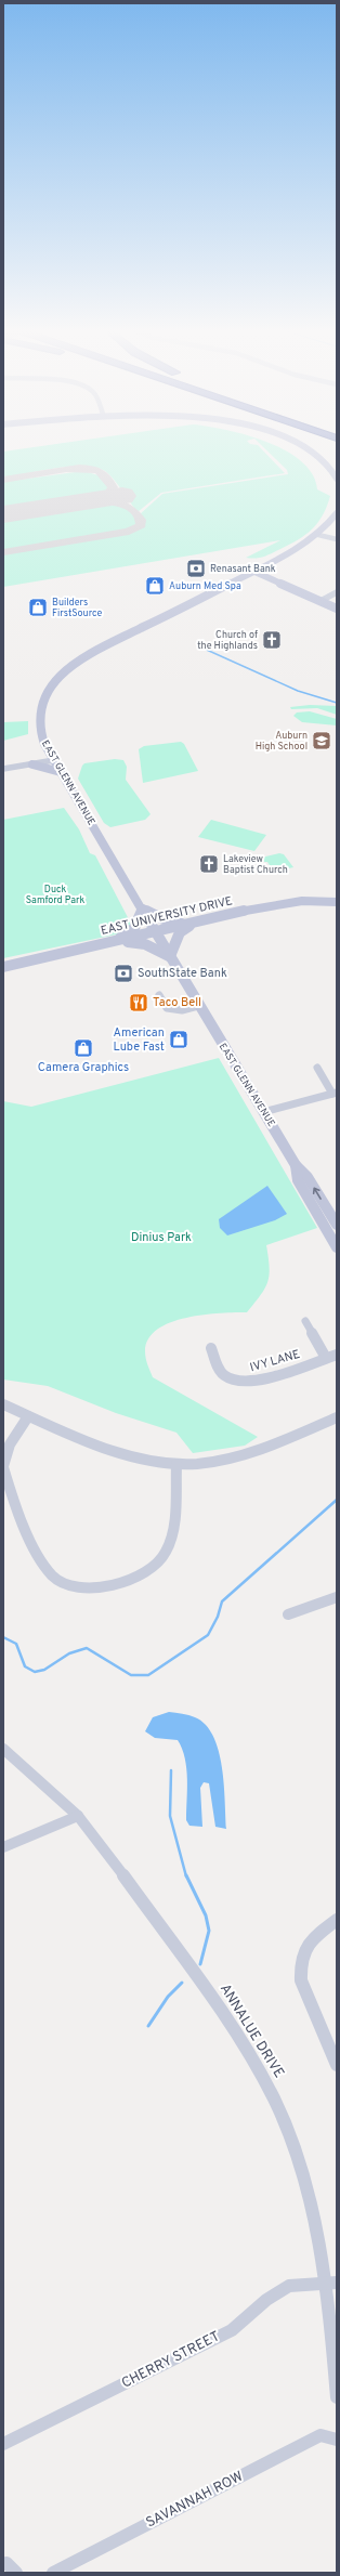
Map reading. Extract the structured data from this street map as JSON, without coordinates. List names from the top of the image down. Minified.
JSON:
{"streets":{"main road":["EAST GLENN AVENUE","EAST UNIVERSITY DRIVE"],"street":["IVY LANE","ANNALUE DRIVE","CHERRY STREET","SAVANNAH ROW"]},"crossings":[["EAST GLENN AVENUE","EAST UNIVERSITY DRIVE"],["ANNALUE DRIVE","CHERRY STREET"]],"parks":["Duck Samford Park","Dinius Park"],"places":{"bank":["Renasant Bank","SouthState Bank"],"shop":["Auburn Med Spa","Builders FirstSource","American Lube Fast","Camera Graphics"],"church":["Church of the Highlands","Lakeview Baptist Church"],"school or university":["Auburn High School"],"restaurant":["Taco Bell"]}}
